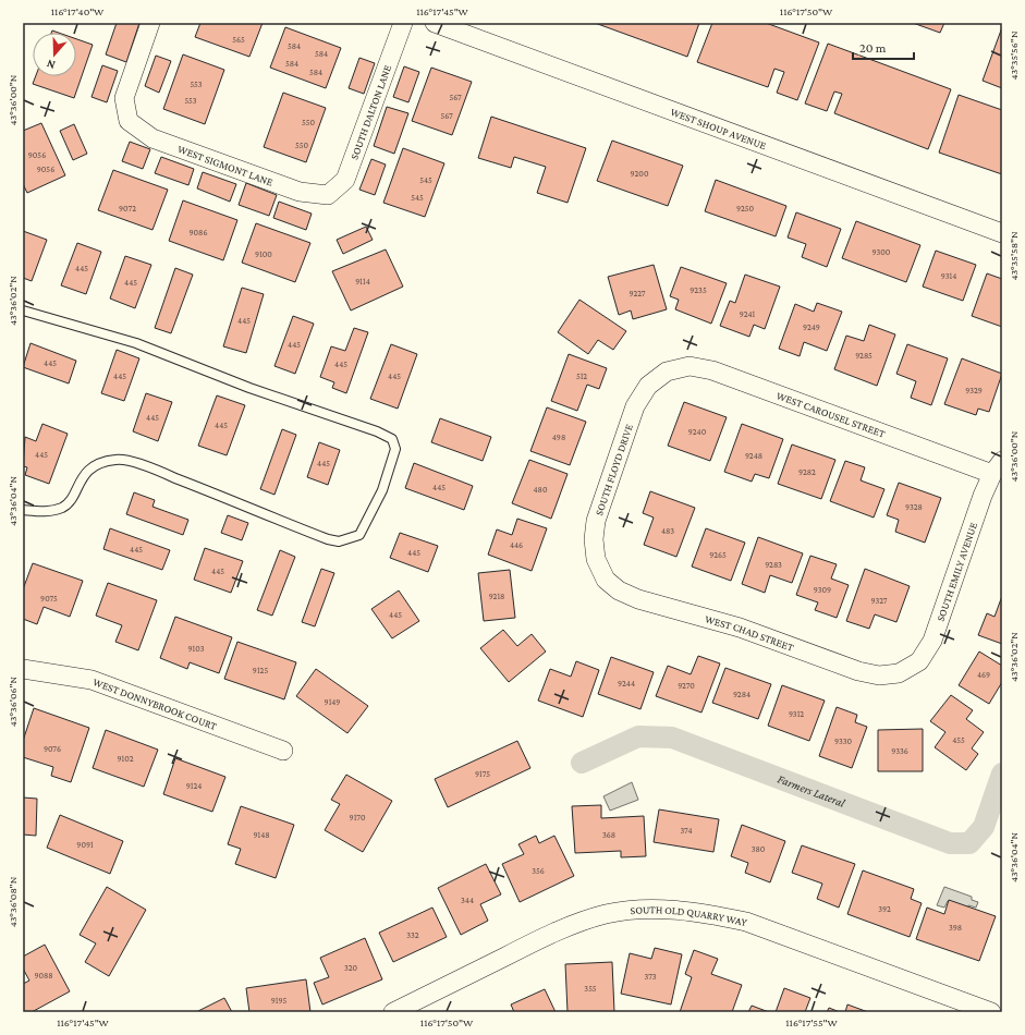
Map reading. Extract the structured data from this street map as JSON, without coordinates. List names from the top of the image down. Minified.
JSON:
{"streets":{"street":["SOUTH DALTON LANE","WEST SHOUP AVENUE","WEST SIGMONT LANE","WEST CAROUSEL STREET","SOUTH FLOYD DRIVE","SOUTH EMILY AVENUE","WEST CHAD STREET","WEST DONNYBROOK COURT","SOUTH OLD QUARRY WAY"]},"crossings":[["SOUTH DALTON LANE","WEST SIGMONT LANE"],["WEST CAROUSEL STREET","SOUTH FLOYD DRIVE"],["WEST CAROUSEL STREET","SOUTH EMILY AVENUE"],["SOUTH FLOYD DRIVE","WEST CHAD STREET"],["SOUTH EMILY AVENUE","WEST CHAD STREET"]],"water":["Farmers Lateral"],"house_numbers":["565","584","584","584","584","553","567","553","567","550","550","9056","9056","9200","545","545","9072","9250","9086","9300","9100","445","9314","9114","445","9235","9227","9241","445","9249","445","9285","445","445","445","445","512","9329","445","445","9240","498","445","9248","445","9282","445","480","9328","483","446","445","445","9265","9283","445","9309","9218","9075","9327","445","9103","9125","469","9244","9270","9284","9149","9312","455","9330","9076","9336","9102","9175","9124","9170","374","9148","368","9091","380","356","344","392","398","332","320","9088","373","355","9195"],"scale_bar":"20 m","north":"bottom","coordinates":["116°17'40\"W","116°17'45\"W","116°17'50\"W","43°35'56\"N","43°36'00\"N","43°35'58\"N","43°36'02\"N","43°36'04\"N","43°36'06\"N","43°36'08\"N","116°17'55\"W"]}
